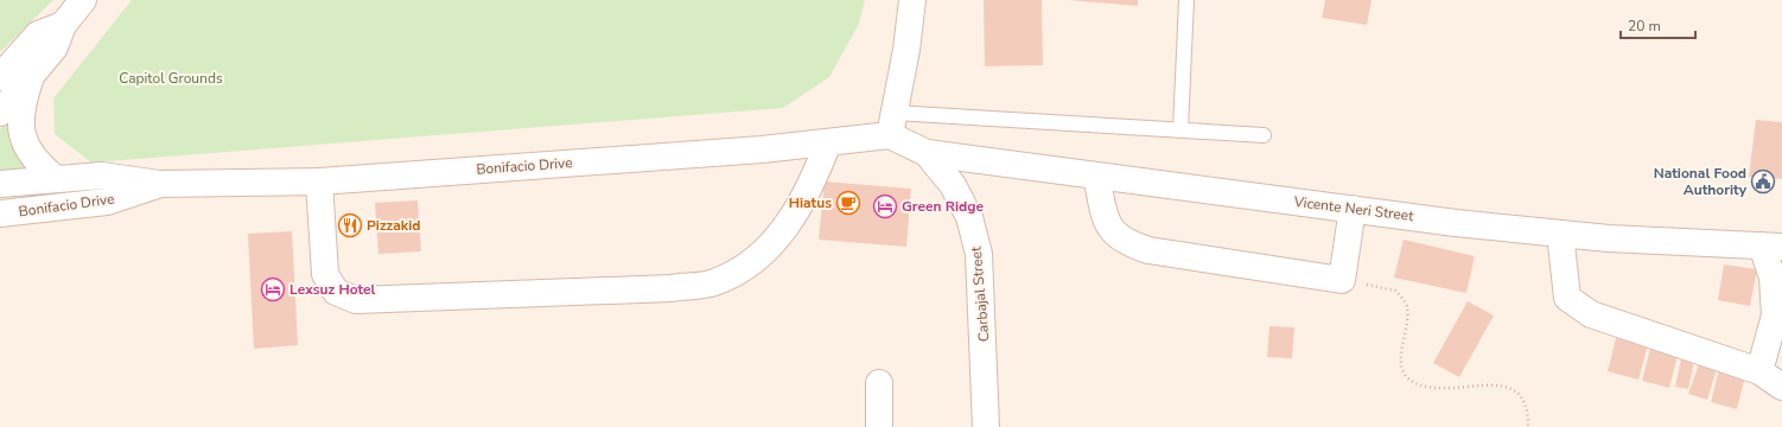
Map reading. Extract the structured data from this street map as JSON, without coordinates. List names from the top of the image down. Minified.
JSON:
{"streets":{"street":["Bonifacio Drive","Vicente Neri Street","Carbajal Street"]},"crossings":[["Bonifacio Drive","Carbajal Street"],["Vicente Neri Street","Carbajal Street"]],"parks":["Capitol Grounds"],"places":{"public building":["National Food Authority"],"cafe":["Hiatus"],"hotel":["Green Ridge","Lexsuz Hotel"],"restaurant":["Pizzakid"]},"scale_bar":"20 m"}
